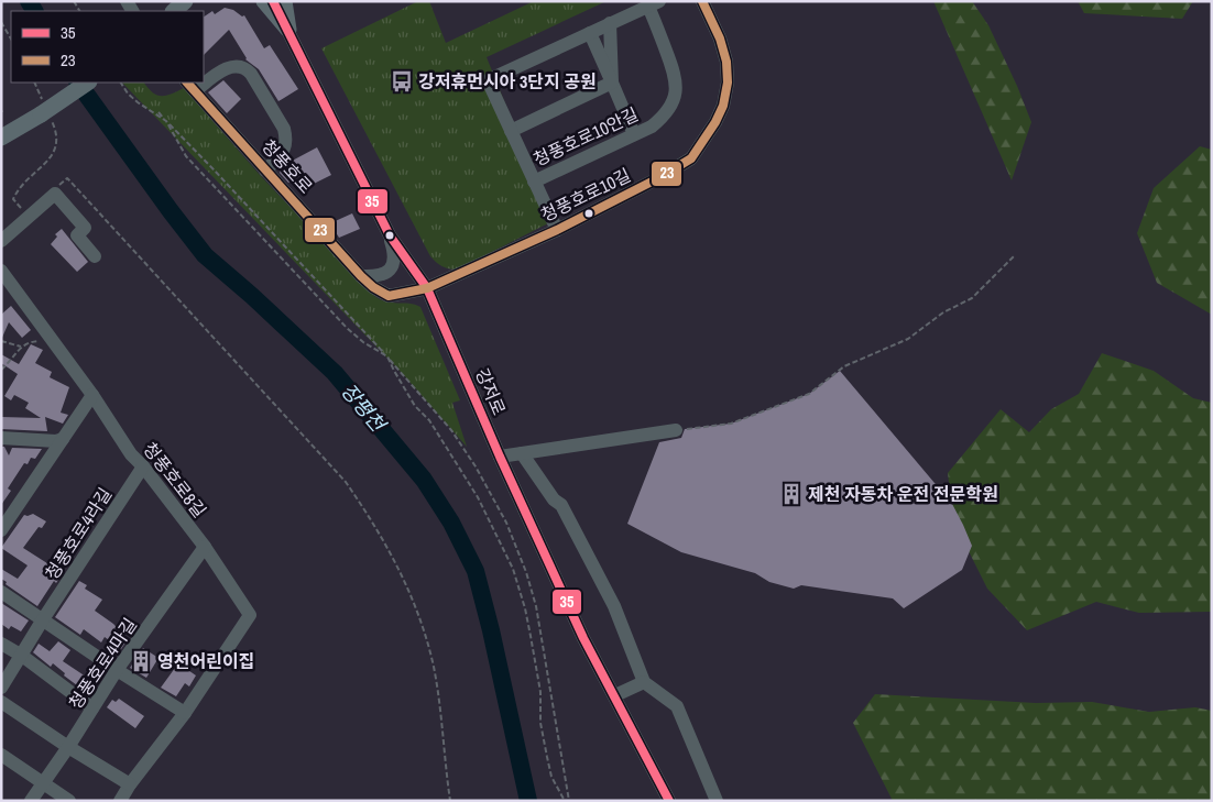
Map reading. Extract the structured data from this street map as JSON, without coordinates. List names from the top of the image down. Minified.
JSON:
{"streets":{"street":["청풍호로10안길","청풍호로","청풍호로10길","강저로","청풍호로8길","청풍호로4라길","청풍호로4마길"]},"crossings":[["청풍호로10안길","청풍호로10길"],["청풍호로","청풍호로10길"],["청풍호로","강저로"],["청풍호로10길","강저로"],["청풍호로8길","청풍호로4라길"],["청풍호로8길","청풍호로4마길"]],"water":["장평천"],"places":{"bus stop":["강저휴먼시아 3단지 공원"],"building":["제천 자동차 운전 전문학원","영천어린이집"]},"lines":["transit line 35","transit line 23"],"legend":["35","23"]}
